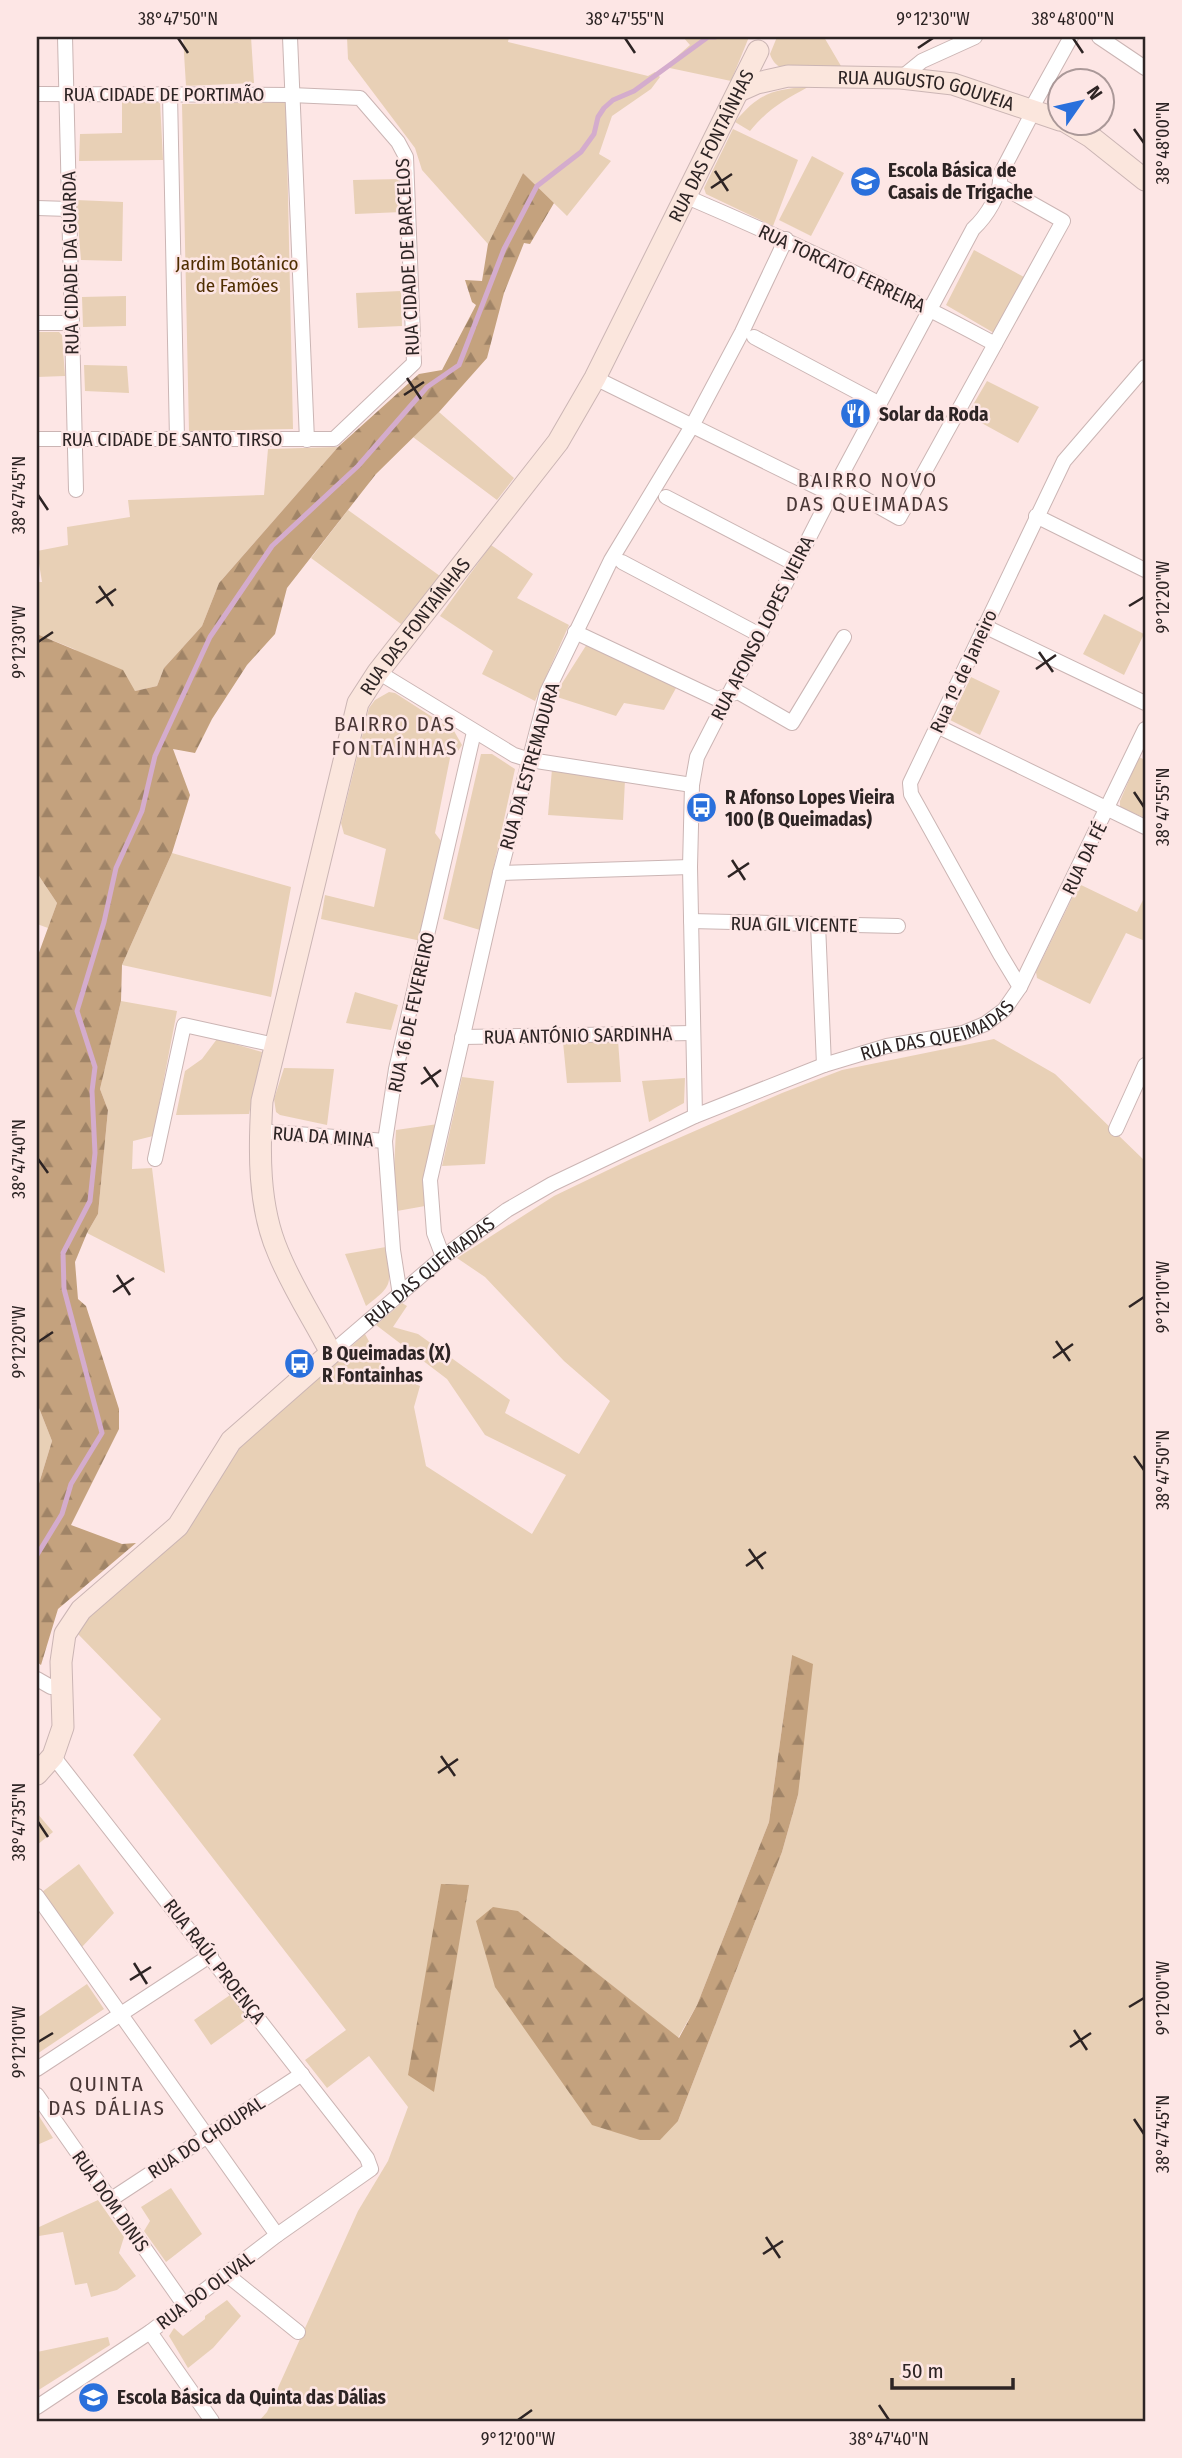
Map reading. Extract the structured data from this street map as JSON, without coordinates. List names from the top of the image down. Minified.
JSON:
{"streets":{"street":["RUA AUGUSTO GOUVEIA","RUA CIDADE DE PORTIMÃO","RUA DAS FONTAÍNHAS","RUA CIDADE DE BARCELOS","RUA CIDADE DA GUARDA","RUA TORCATO FERREIRA","RUA CIDADE DE SANTO TIRSO","RUA AFONSO LOPES VIEIRA","Rua 1º de Janeiro","RUA DA ESTREMADURA","RUA DA FÉ","RUA GIL VICENTE","RUA 16 DE FEVEREIRO","RUA DAS QUEIMADAS","RUA ANTÓNIO SARDINHA","RUA DA MINA","RUA RAÚL PROENÇA","RUA DO CHOUPAL","RUA DOM DINIS","RUA DO OLIVAL"]},"crossings":[["RUA AUGUSTO GOUVEIA","RUA DAS FONTAÍNHAS"],["RUA AUGUSTO GOUVEIA","RUA AFONSO LOPES VIEIRA"],["RUA CIDADE DE PORTIMÃO","RUA CIDADE DE BARCELOS"],["RUA CIDADE DE PORTIMÃO","RUA CIDADE DA GUARDA"],["RUA DAS FONTAÍNHAS","RUA TORCATO FERREIRA"],["RUA DAS FONTAÍNHAS","RUA DAS QUEIMADAS"],["RUA DAS FONTAÍNHAS","RUA DA MINA"],["RUA CIDADE DE BARCELOS","RUA CIDADE DE SANTO TIRSO"],["RUA CIDADE DA GUARDA","RUA CIDADE DE SANTO TIRSO"],["RUA TORCATO FERREIRA","RUA AFONSO LOPES VIEIRA"],["RUA TORCATO FERREIRA","RUA DA ESTREMADURA"],["RUA AFONSO LOPES VIEIRA","RUA GIL VICENTE"],["RUA AFONSO LOPES VIEIRA","RUA DAS QUEIMADAS"],["RUA AFONSO LOPES VIEIRA","RUA ANTÓNIO SARDINHA"],["Rua 1º de Janeiro","RUA DA FÉ"],["Rua 1º de Janeiro","RUA DAS QUEIMADAS"],["RUA DA ESTREMADURA","RUA DAS QUEIMADAS"],["RUA DA ESTREMADURA","RUA ANTÓNIO SARDINHA"],["RUA DA FÉ","RUA DAS QUEIMADAS"],["RUA 16 DE FEVEREIRO","RUA DAS QUEIMADAS"],["RUA 16 DE FEVEREIRO","RUA DA MINA"],["RUA DAS QUEIMADAS","RUA RAÚL PROENÇA"],["RUA RAÚL PROENÇA","RUA DO CHOUPAL"],["RUA RAÚL PROENÇA","RUA DO OLIVAL"],["RUA DO CHOUPAL","RUA DOM DINIS"],["RUA DOM DINIS","RUA DO OLIVAL"]],"districts":["BAIRRO NOVO DAS QUEIMADAS","BAIRRO DAS FONTAÍNHAS","QUINTA DAS DÁLIAS"],"parks":["Jardim Botânico de Famões"],"places":{"school or university":["Escola Básica de Casais de Trigache","Escola Básica da Quinta das Dálias"],"restaurant":["Solar da Roda"],"bus stop":["R Afonso Lopes Vieira 100 (B Queimadas)","B Queimadas (X) R Fontainhas"]},"scale_bar":"50 m","north":"top right","coordinates":["38°47'50\"N","38°47'55\"N","9°12'30\"W","38°48'00\"N","38°47'45\"N","9°12'20\"W","38°47'40\"N","9°12'10\"W","38°47'35\"N","9°12'00\"W"]}
